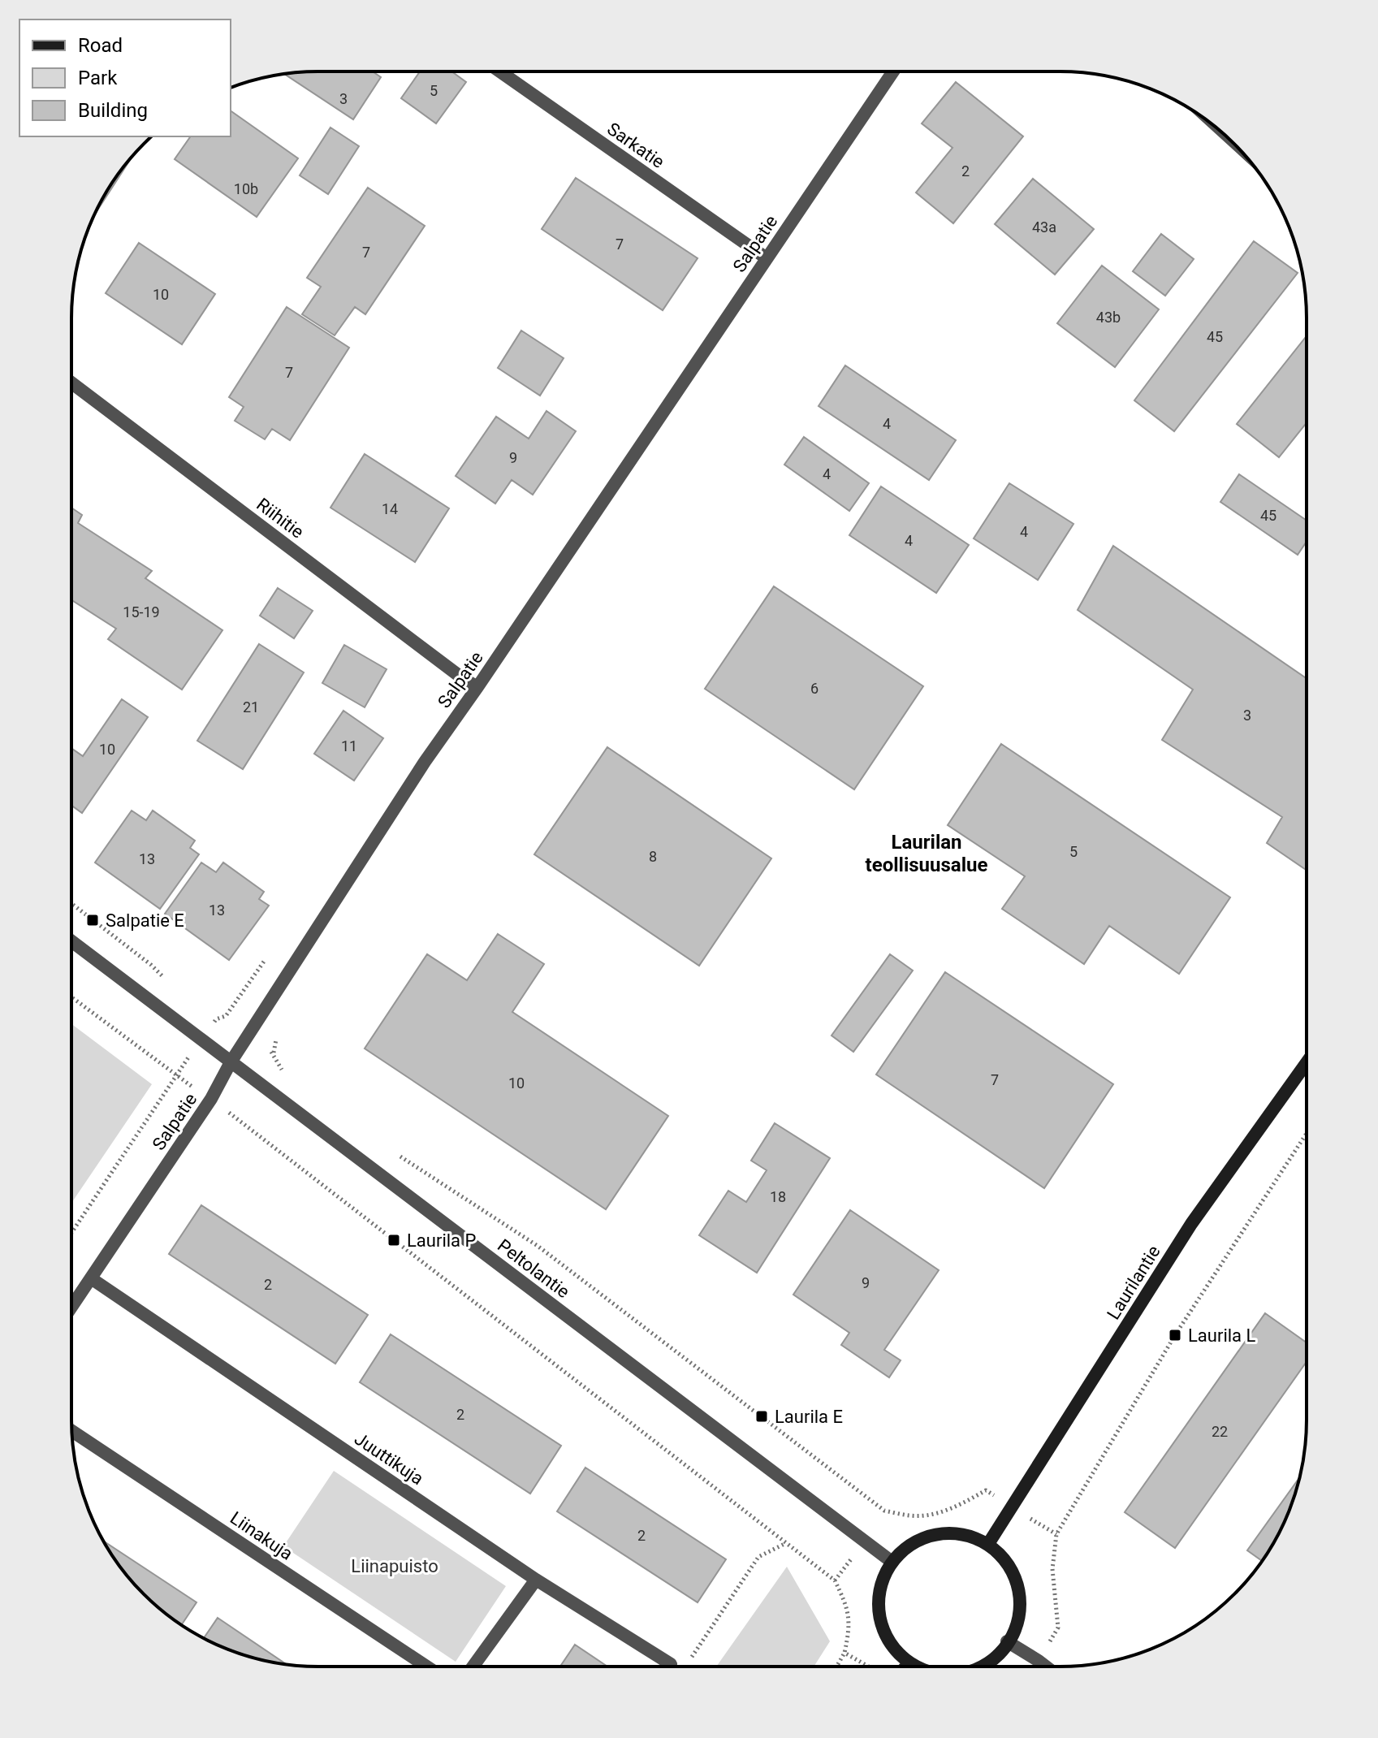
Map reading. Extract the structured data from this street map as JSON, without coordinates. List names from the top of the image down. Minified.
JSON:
{"streets":{"street":["Sarkatie","Salpatie","Riihitie","Peltolantie","Laurilantie","Juuttikuja","Liinakuja"]},"crossings":[["Sarkatie","Salpatie"],["Salpatie","Riihitie"],["Salpatie","Peltolantie"],["Salpatie","Juuttikuja"]],"districts":["Laurilan teollisuusalue"],"parks":["Liinapuisto"],"places":{"transit":["Salpatie E","Laurila P","Laurila L","Laurila E"]},"house_numbers":["5","3","2","10b","43a","7","7","10","43b","45","7","4","9","4","14","45","4","4","15-19","6","21","3","11","10","5","8","13","13","7","10","18","9","2","2","22","2"],"legend":["Road","Park","Building"]}
